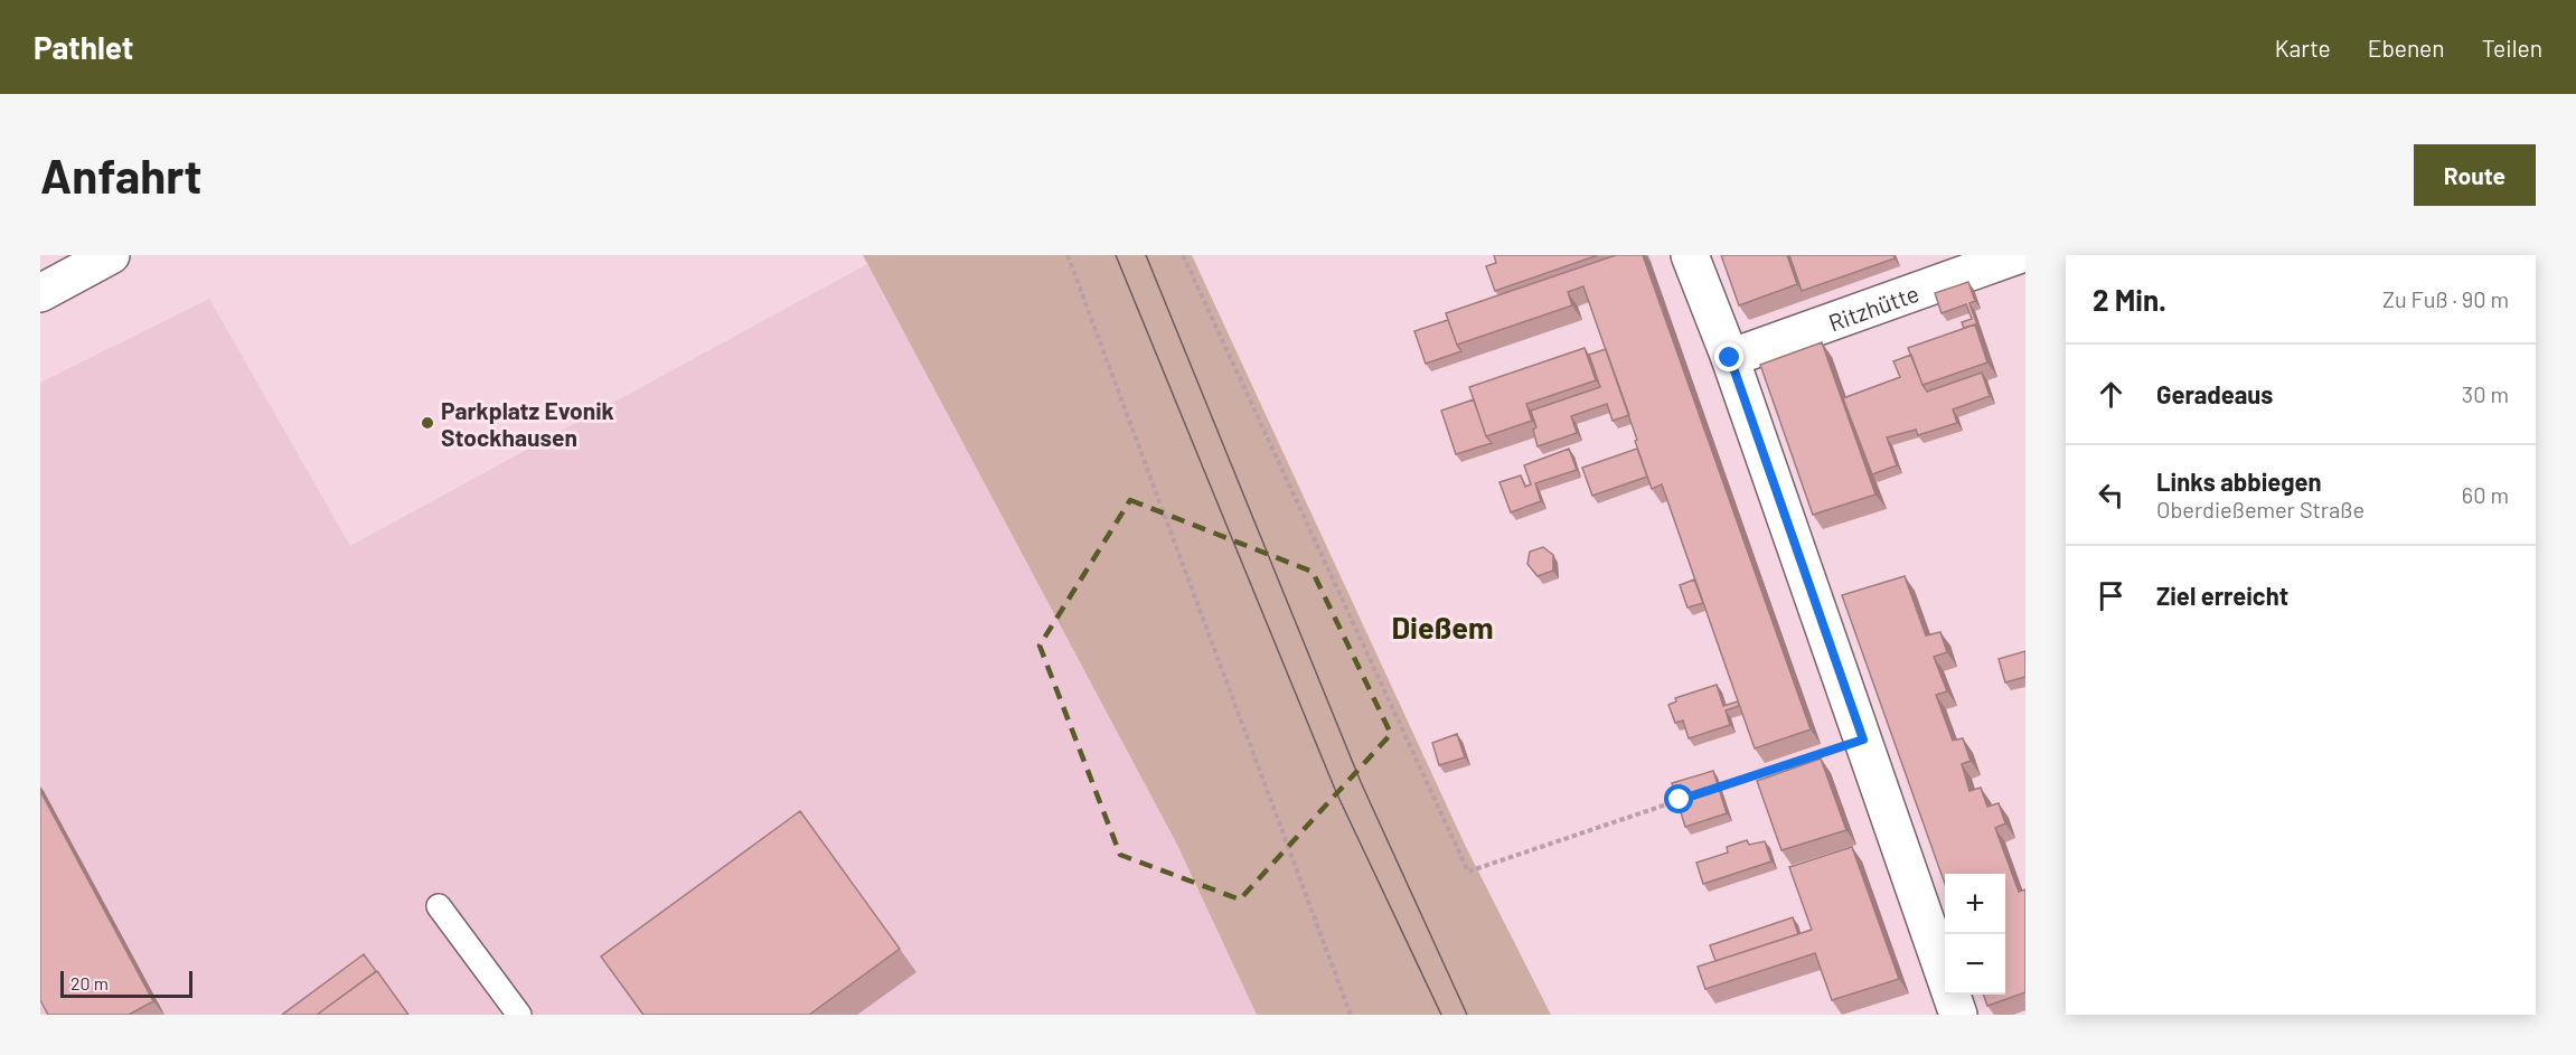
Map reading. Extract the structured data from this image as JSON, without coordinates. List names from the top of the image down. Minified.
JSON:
{"streets":{"street":["Ritzhütte"]},"districts":["Dießem"],"places":["Parkplatz Evonik Stockhausen"],"scale_bar":"20 m","page":{"header":"Pathlet","nav":["Karte","Ebenen","Teilen"],"buttons":"Route","title":"Anfahrt","heading":["2 Min.","Zu Fuß · 90 m"],"list":[["Geradeaus","30 m"],["Links abbiegen","Oberdießemer Straße","60 m"],"Ziel erreicht"],"map_buttons":["+","−"],"scale":"20 m"}}
